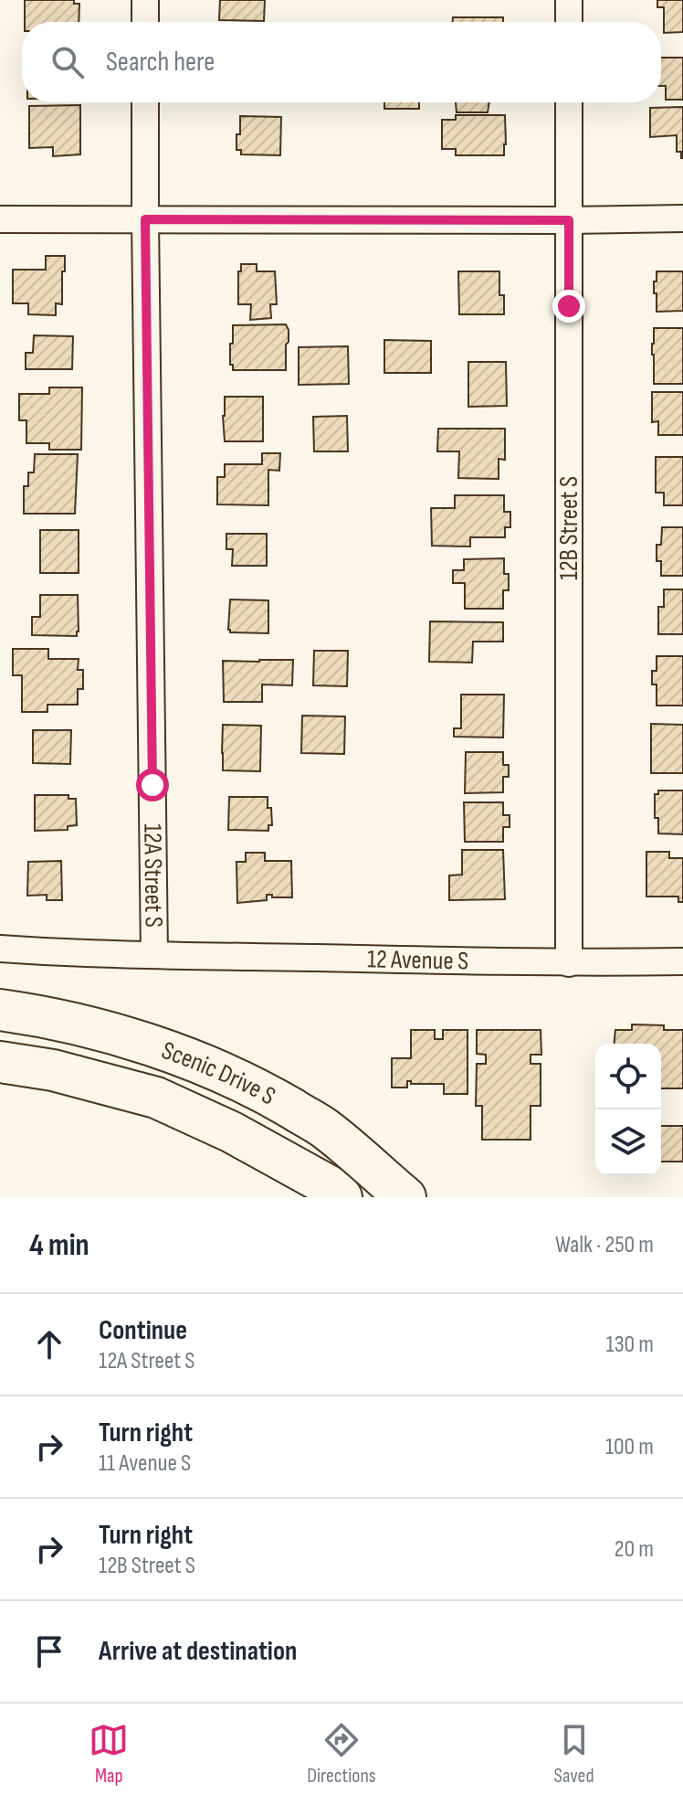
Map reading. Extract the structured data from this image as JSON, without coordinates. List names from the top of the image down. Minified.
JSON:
{"streets":{"main road":["Scenic Drive S"],"street":["12B Street S","12A Street S","12 Avenue S"]},"crossings":[["12B Street S","12 Avenue S"],["12A Street S","12 Avenue S"]],"page":{"search":"Search here","heading":["4 min","Walk · 250 m"],"list":[["Continue","12A Street S","130 m"],["Turn right","11 Avenue S","100 m"],["Turn right","12B Street S","20 m"],"Arrive at destination"],"nav":["Map","Directions","Saved"]}}
